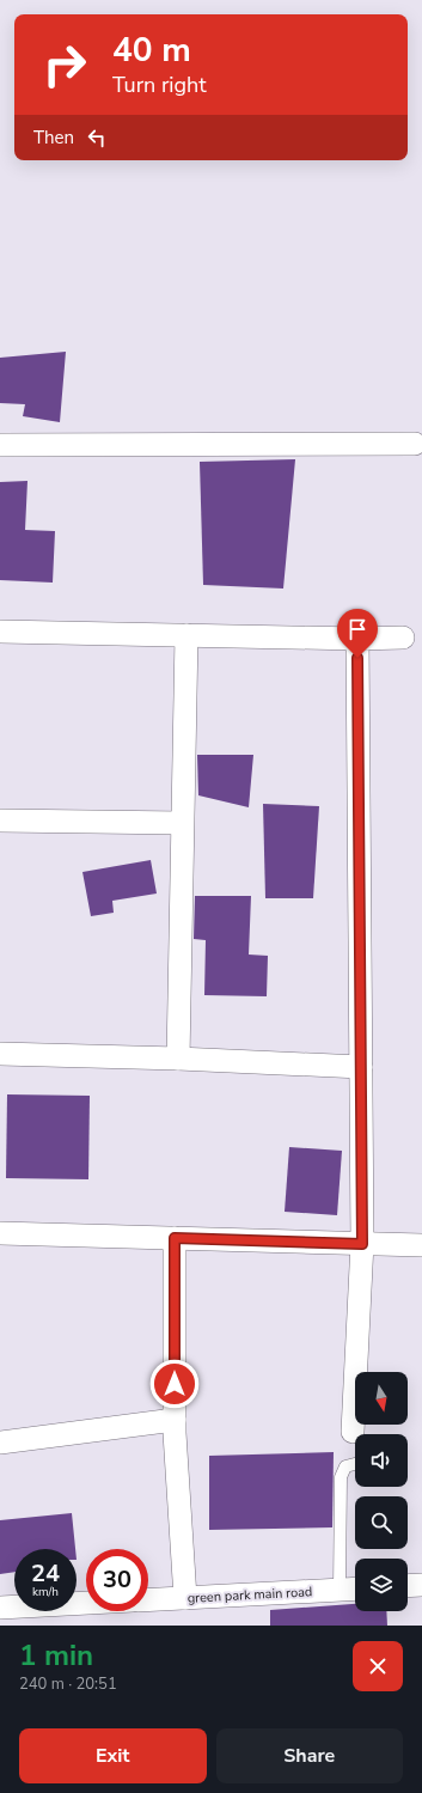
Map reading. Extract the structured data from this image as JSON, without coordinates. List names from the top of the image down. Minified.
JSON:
{"streets":{"street":["green park main road"]},"north":"bottom","page":{"turn":["40 m","Turn right"],"then":"Then","speed":"24 km/h","limit":"30","heading":["1 min","240 m · 20:51"],"buttons":["Exit","Share"]}}
